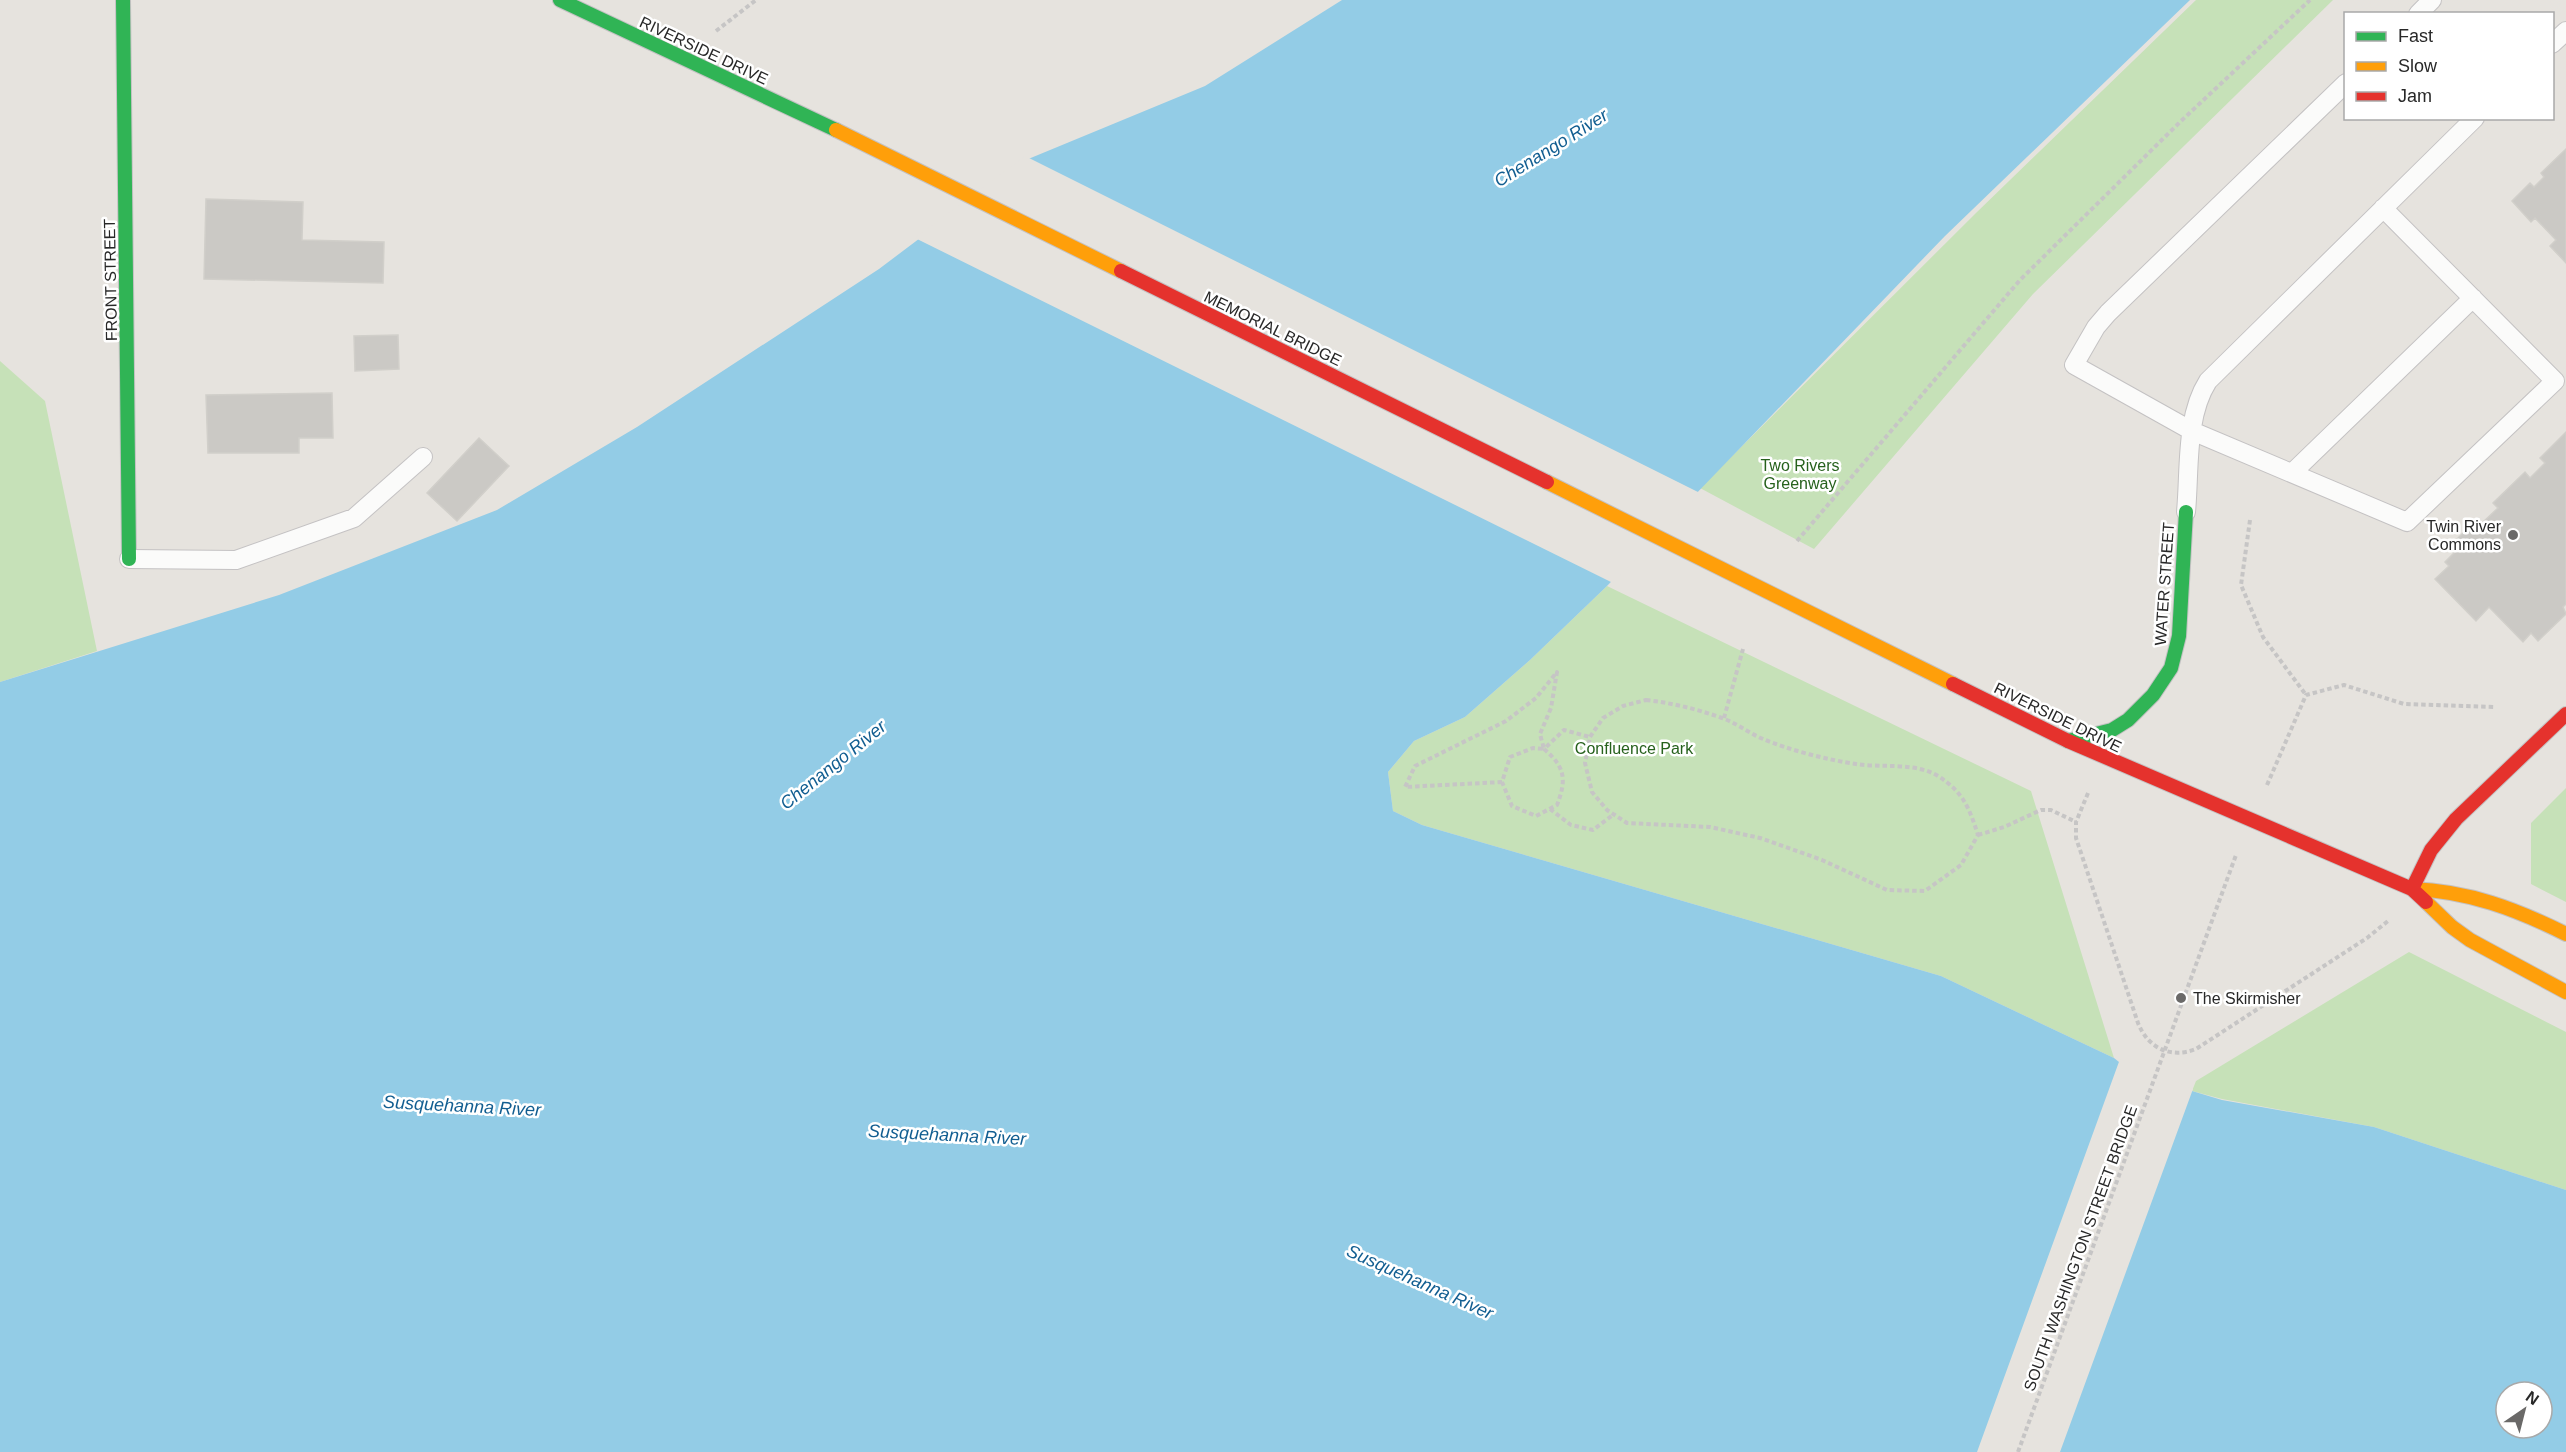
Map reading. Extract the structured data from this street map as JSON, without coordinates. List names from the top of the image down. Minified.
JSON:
{"streets":{"main road":["RIVERSIDE DRIVE","FRONT STREET","MEMORIAL BRIDGE","WATER STREET"],"path":["SOUTH WASHINGTON STREET BRIDGE"]},"crossings":[["RIVERSIDE DRIVE","MEMORIAL BRIDGE"],["RIVERSIDE DRIVE","WATER STREET"]],"water":["Chenango River","Susquehanna River"],"parks":["Two Rivers Greenway","Confluence Park"],"places":["Twin River Commons","The Skirmisher"],"legend":["Fast","Slow","Jam"],"north":"top right"}
